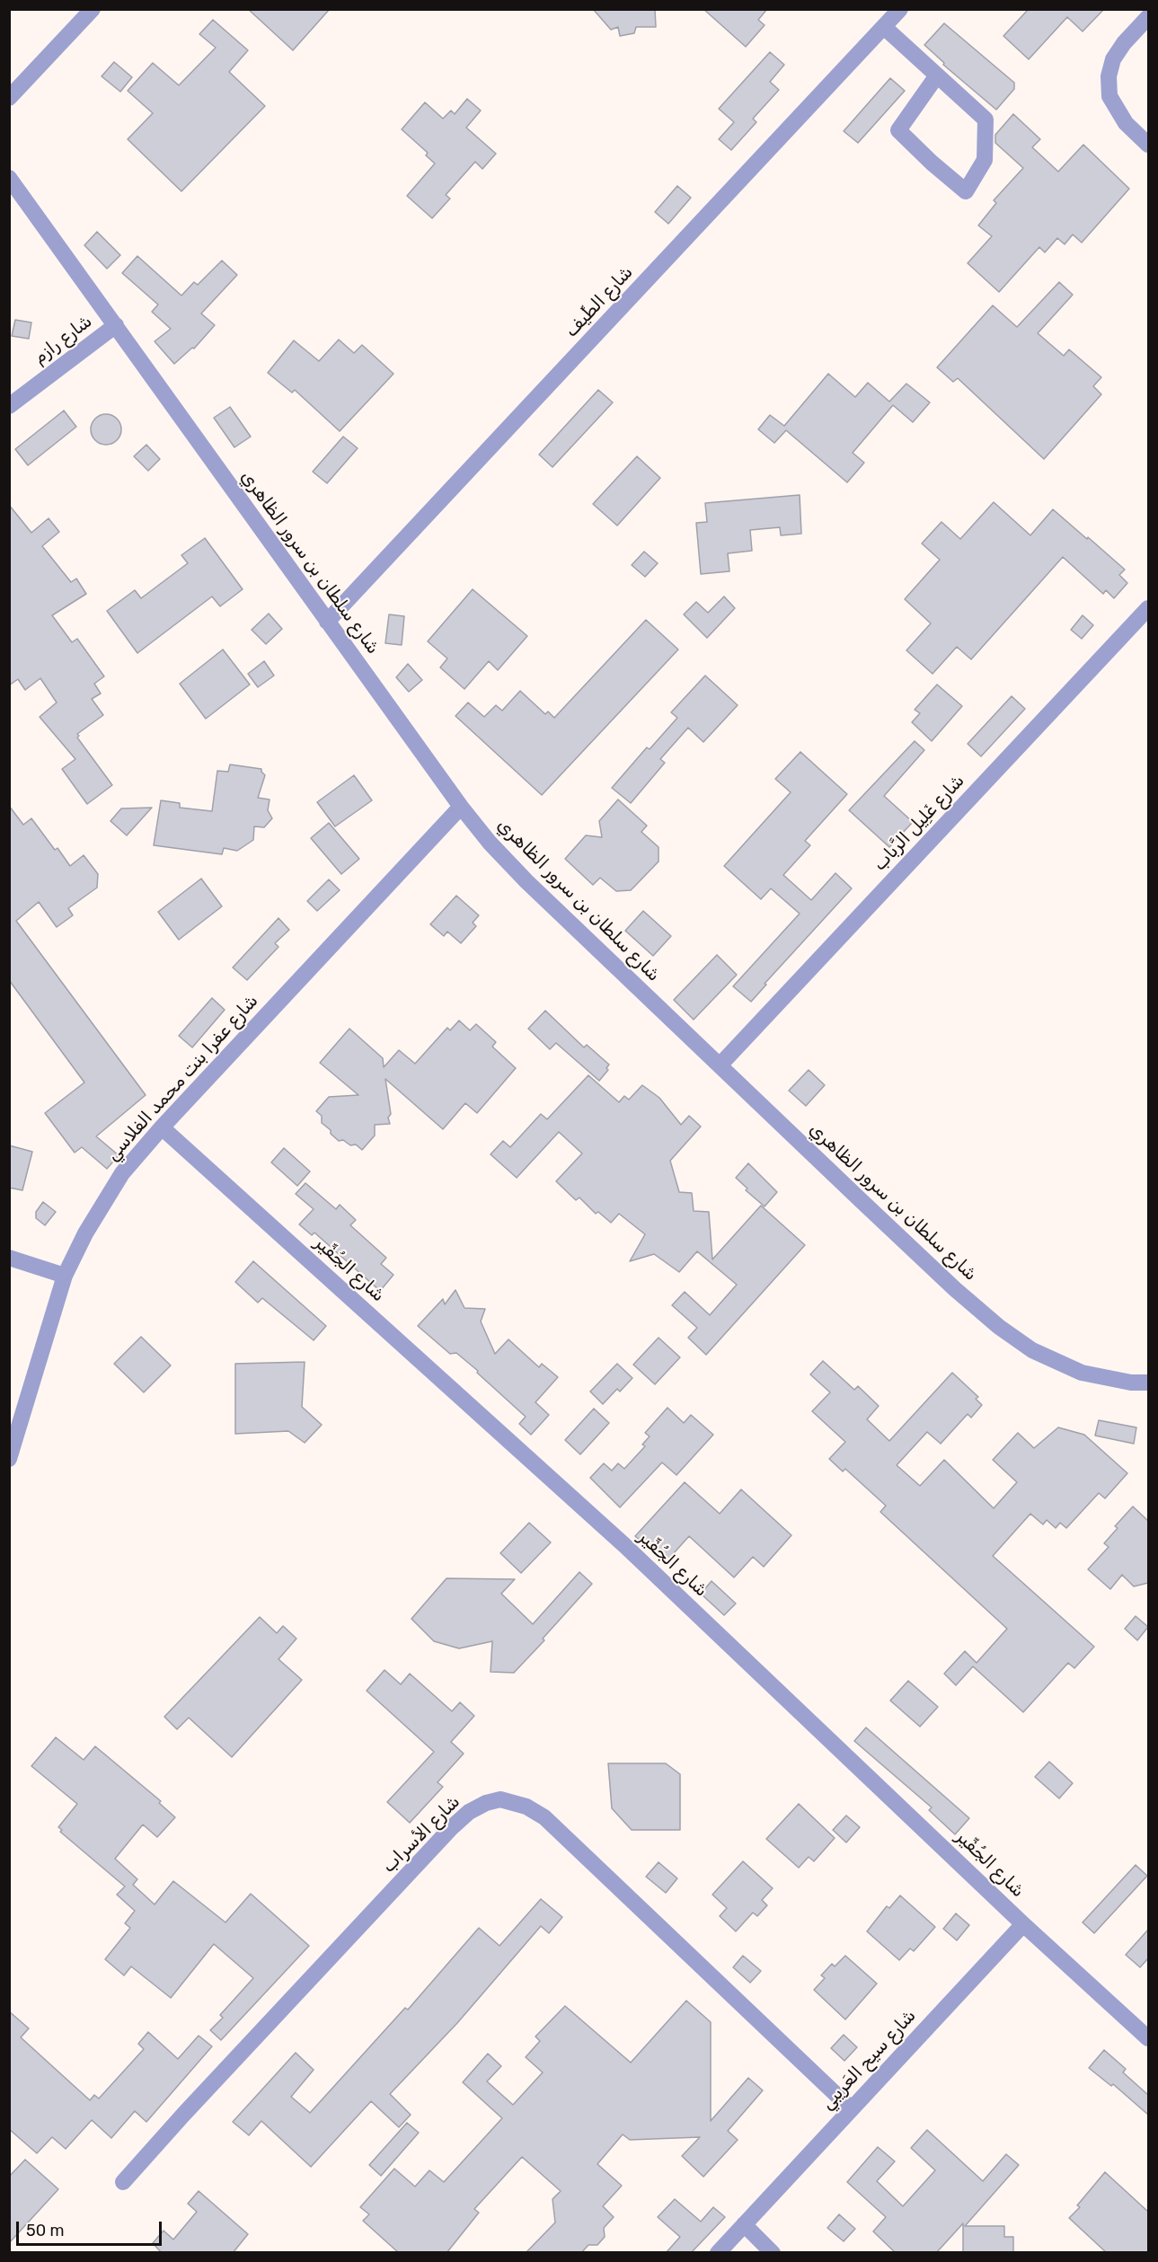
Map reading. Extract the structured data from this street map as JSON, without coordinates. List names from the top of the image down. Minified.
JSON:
{"streets":{"street":["شارع الطِّيف","شارع رازم","شارع سلطان بن سرور الظاهري","شارع غَلِيل الرَّباب","شارع عفرا بنت محمد الفلاسي","شارع الجُفِّير","شارع الأسراب","شارع سيح العَريبي"]},"crossings":[["شارع الطِّيف","شارع سلطان بن سرور الظاهري"],["شارع رازم","شارع سلطان بن سرور الظاهري"],["شارع سلطان بن سرور الظاهري","شارع غَلِيل الرَّباب"],["شارع سلطان بن سرور الظاهري","شارع عفرا بنت محمد الفلاسي"],["شارع عفرا بنت محمد الفلاسي","شارع الجُفِّير"],["شارع الجُفِّير","شارع سيح العَريبي"],["شارع الأسراب","شارع سيح العَريبي"]],"scale_bar":"50 m"}
